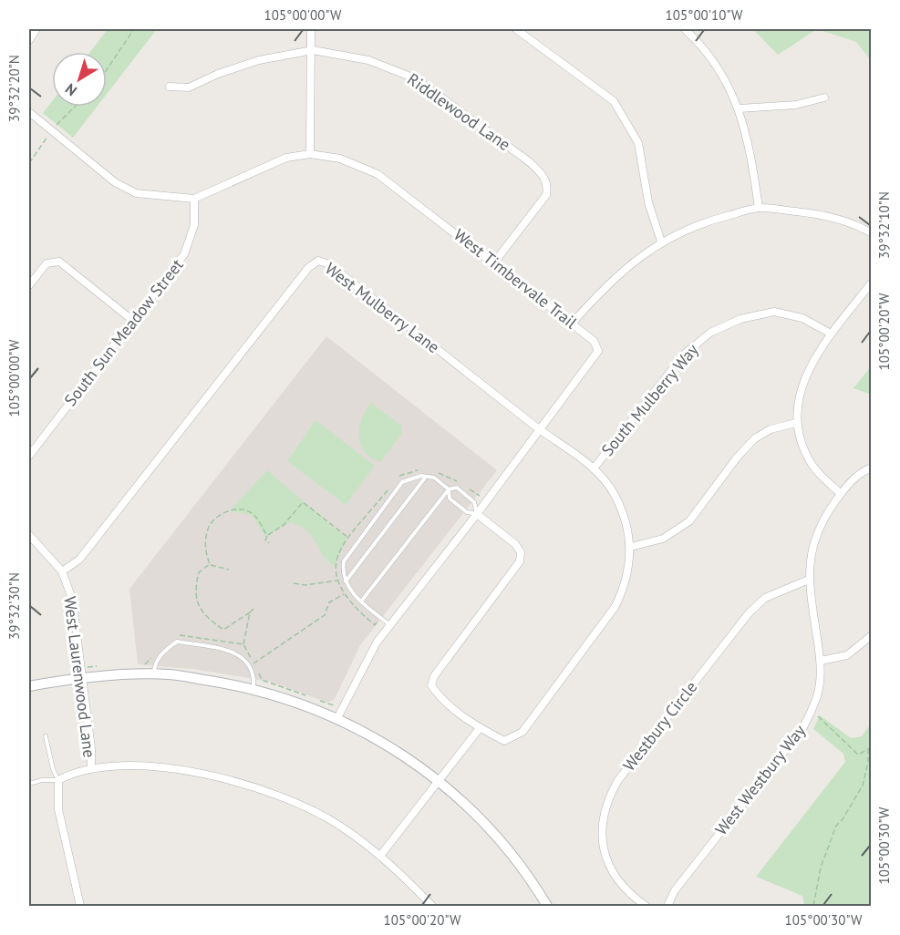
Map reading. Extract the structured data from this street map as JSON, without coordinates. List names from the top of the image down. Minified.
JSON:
{"streets":{"street":["Riddlewood Lane","West Timbervale Trail","West Mulberry Lane","South Sun Meadow Street","South Mulberry Way","West Laurenwood Lane","Westbury Circle","West Westbury Way"]},"crossings":[["Riddlewood Lane","West Timbervale Trail"],["West Timbervale Trail","West Mulberry Lane"],["West Timbervale Trail","South Sun Meadow Street"],["West Mulberry Lane","South Mulberry Way"],["West Mulberry Lane","West Laurenwood Lane"],["Westbury Circle","West Westbury Way"]],"north":"bottom left","coordinates":["105°00'00\"W","105°00'10\"W","39°32'20\"N","39°32'10\"N","105°00'20\"W","39°32'30\"N","105°00'30\"W"]}
